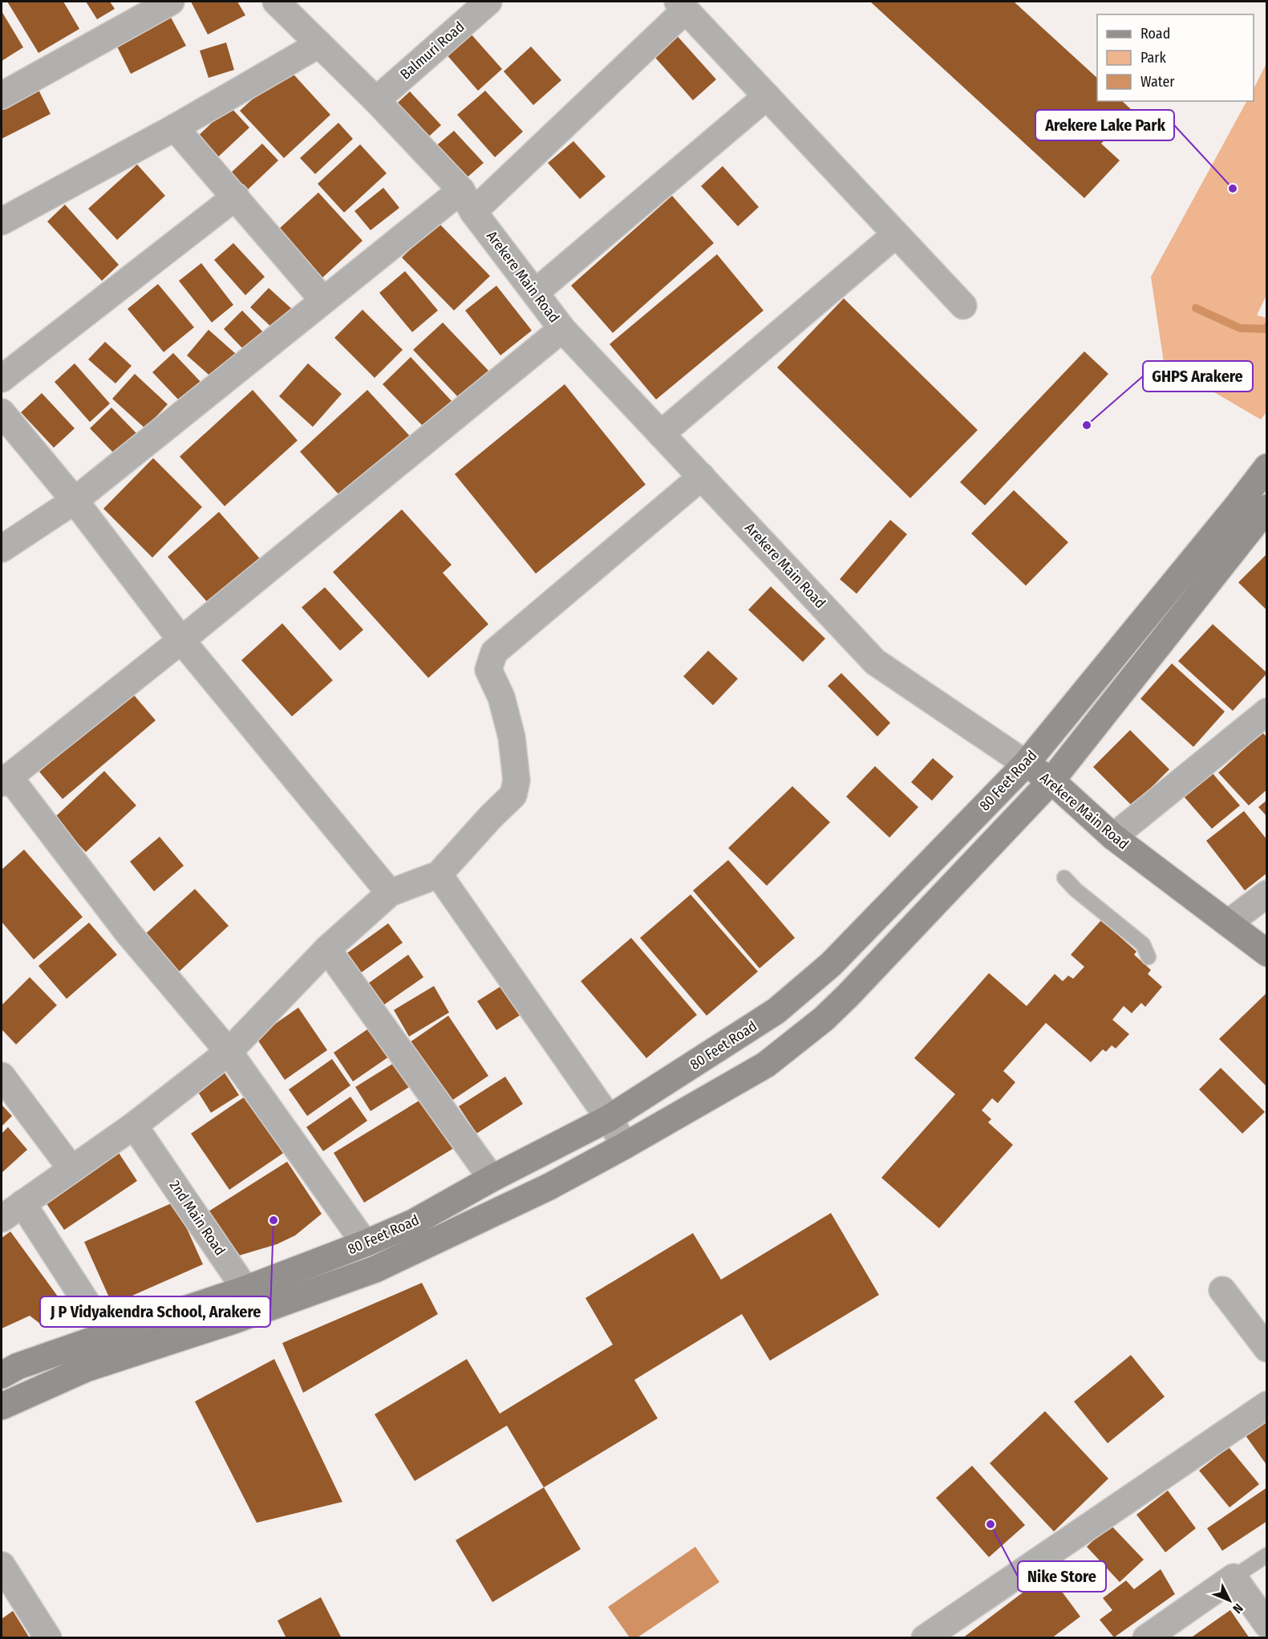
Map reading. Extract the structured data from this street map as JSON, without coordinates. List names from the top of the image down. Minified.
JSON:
{"streets":{"main road":["Arekere Main Road","80 Feet Road"],"street":["Balmuri Road","2nd Main Road"]},"crossings":[["Balmuri Road","Arekere Main Road"],["Arekere Main Road","80 Feet Road"],["80 Feet Road","2nd Main Road"]],"places":["Arekere Lake Park","GHPS Arakere","J P Vidyakendra School, Arakere","Nike Store"],"legend":["Road","Park","Water"],"north":"bottom right"}
